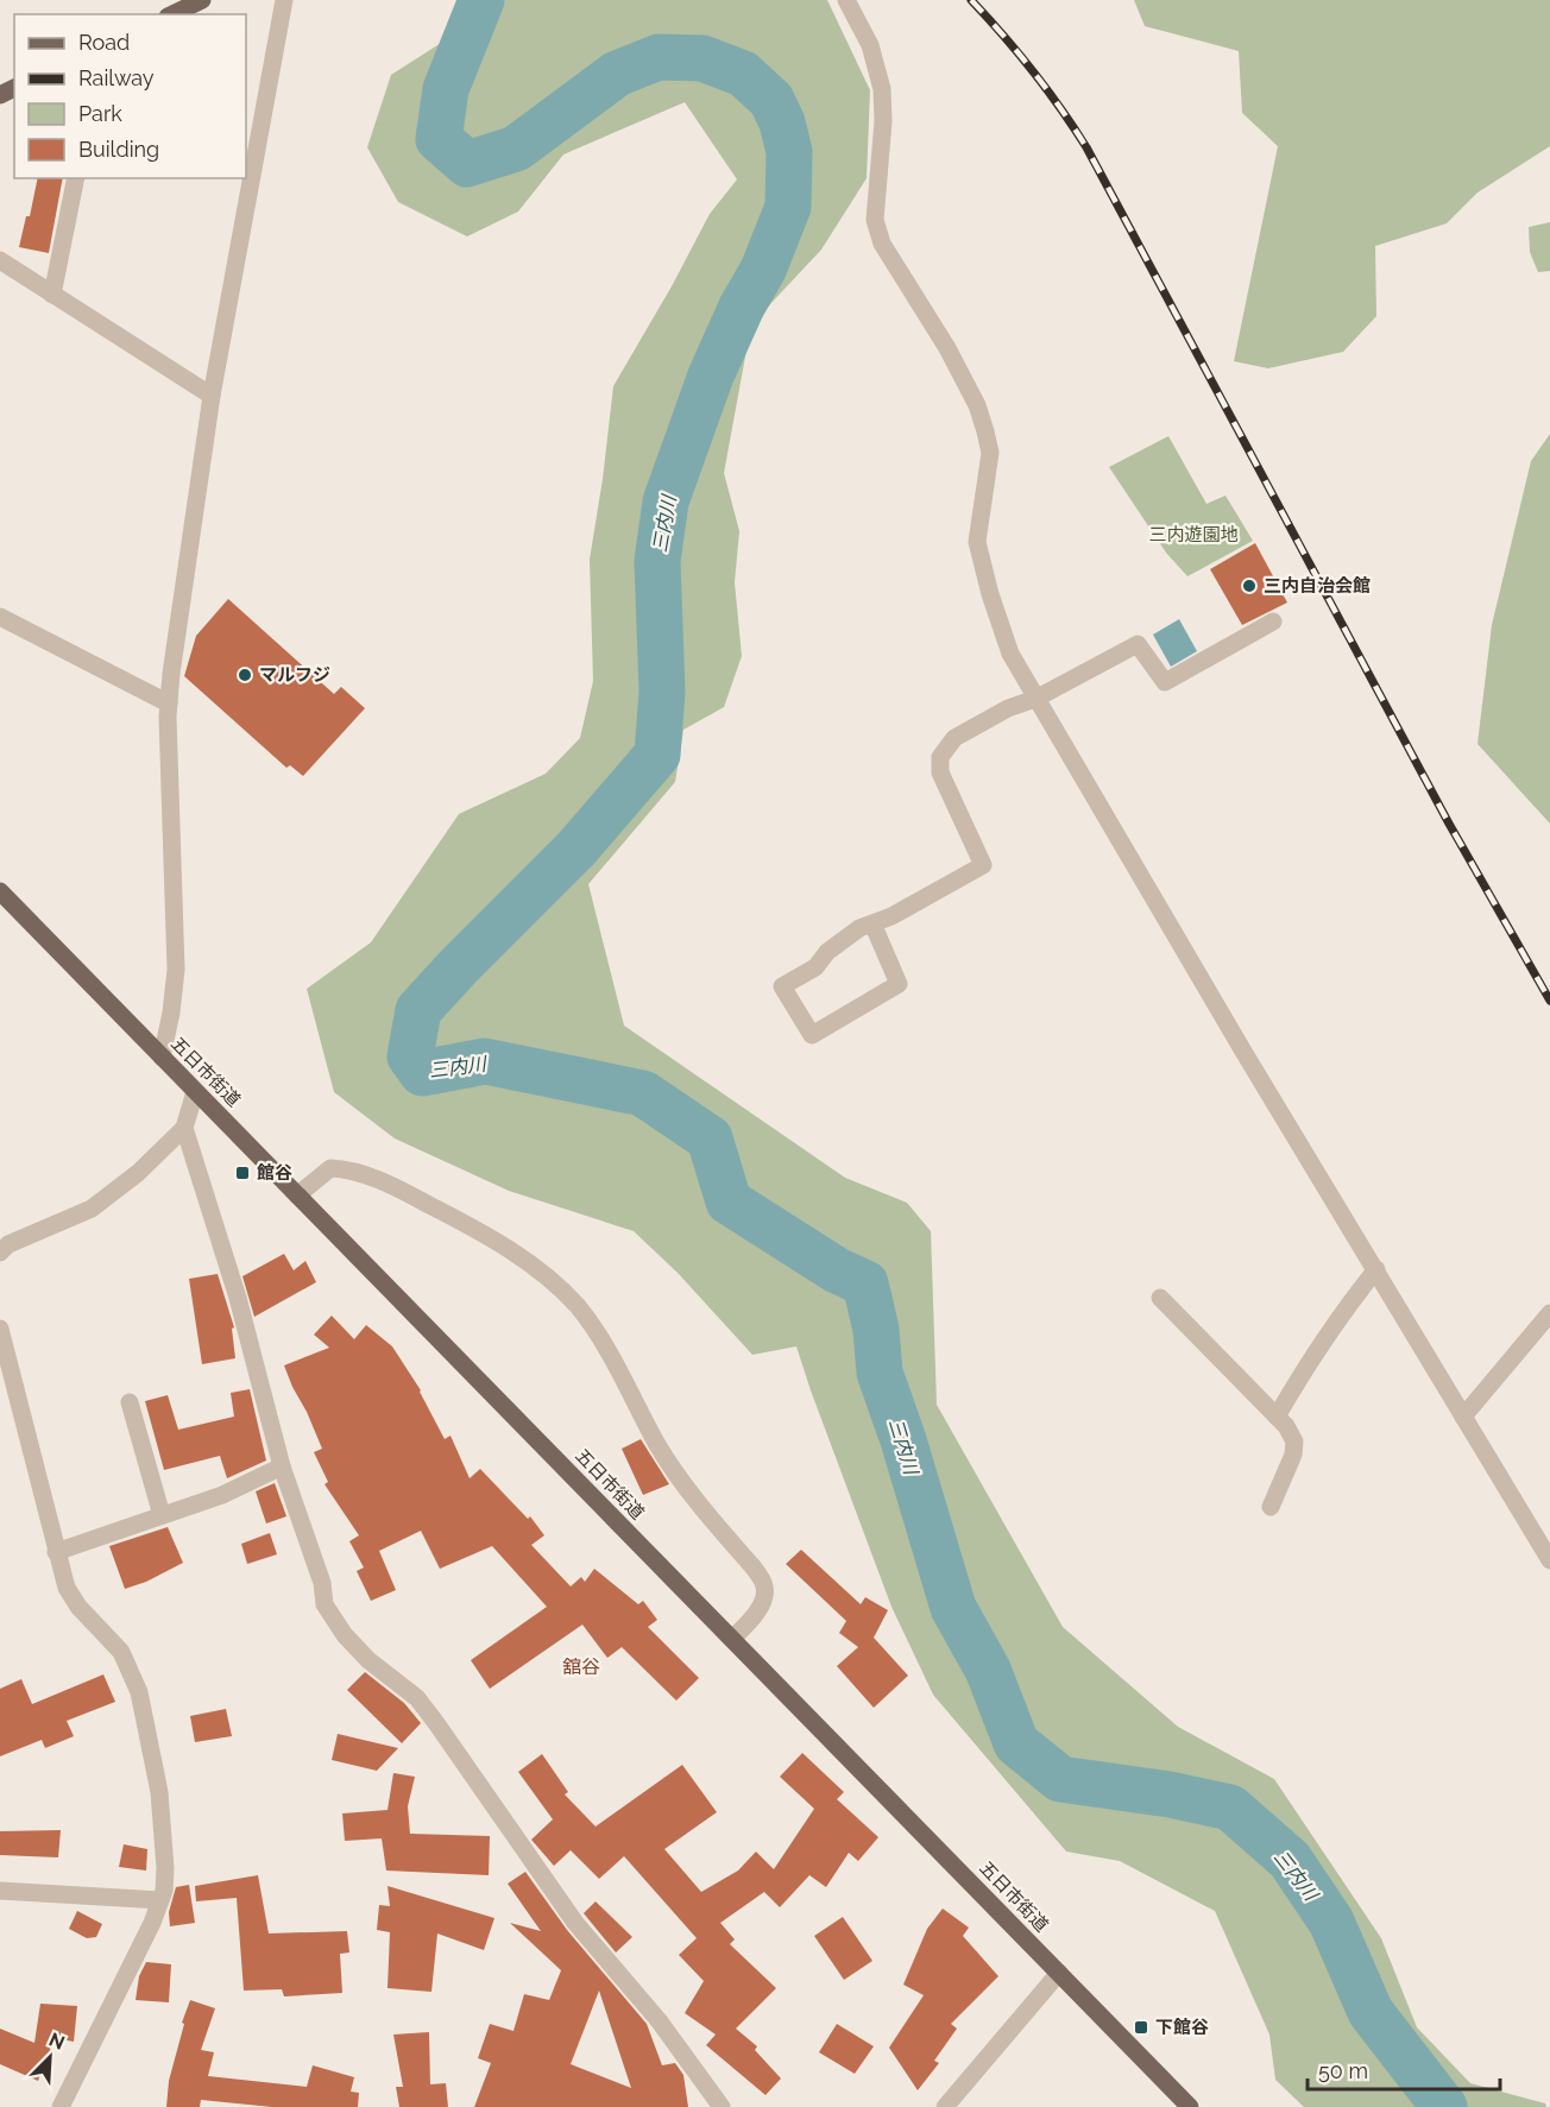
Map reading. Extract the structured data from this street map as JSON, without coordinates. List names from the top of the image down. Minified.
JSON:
{"streets":{"main road":["五日市街道"]},"districts":["舘谷"],"water":["三内川"],"parks":["三内遊園地"],"places":{"other":["三内自治会館","マルフジ"],"transit":["館谷","下館谷"]},"legend":["Road","Railway","Park","Building"],"scale_bar":"50 m","north":"top right"}
